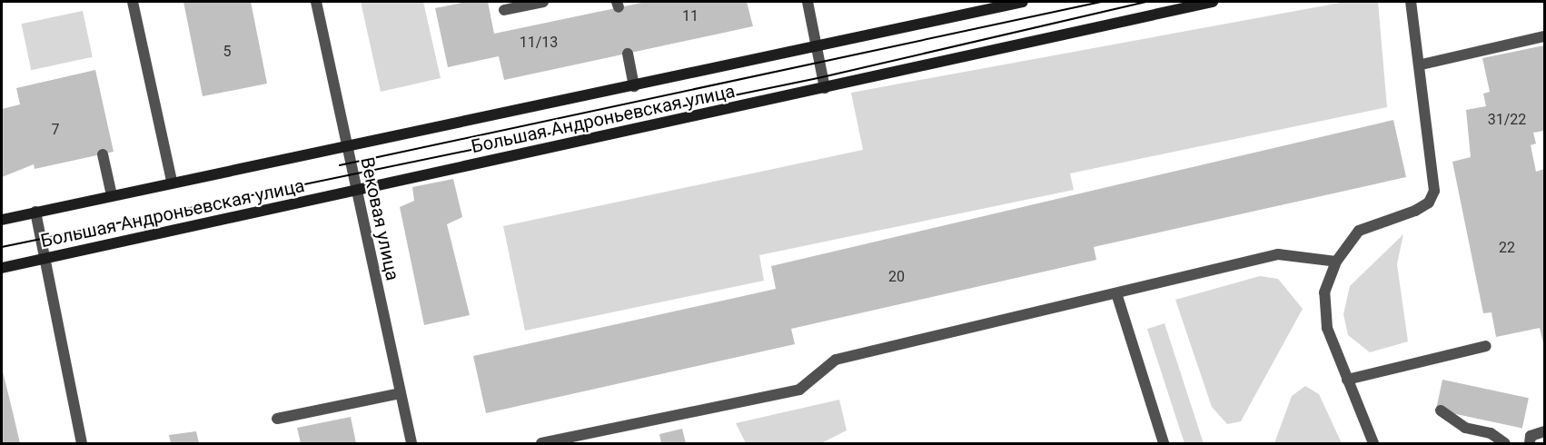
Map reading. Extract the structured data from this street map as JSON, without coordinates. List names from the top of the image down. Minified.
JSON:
{"streets":{"street":["Большая Андроньевская улица","Вековая улица"]},"crossings":[["Большая Андроньевская улица","Вековая улица"]],"house_numbers":["11","11/13","5","31/22","7","22","20"]}
